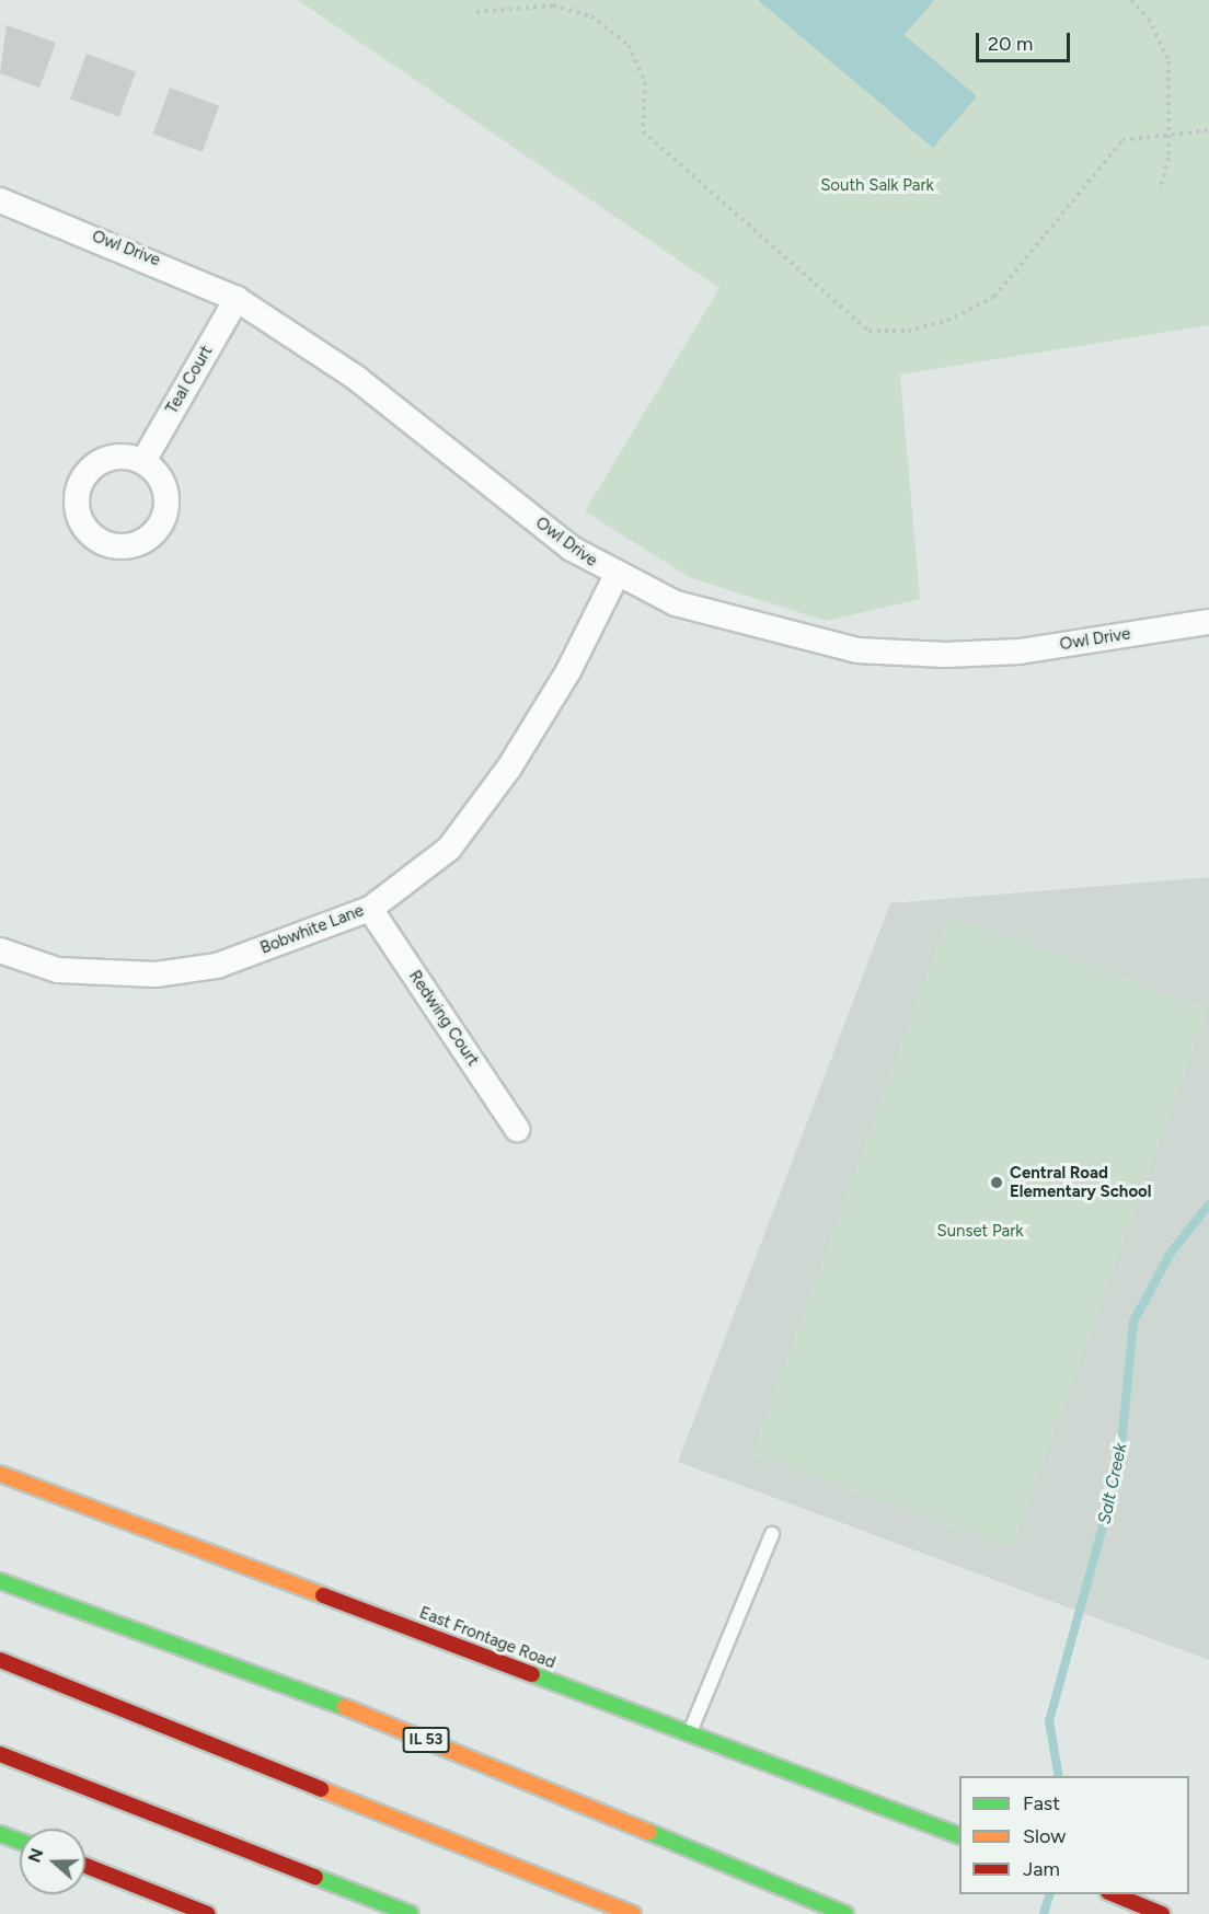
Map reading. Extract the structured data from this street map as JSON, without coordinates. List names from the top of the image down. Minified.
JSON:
{"streets":{"main road":["East Frontage Road","IL 53"],"street":["Owl Drive","Teal Court","Bobwhite Lane","Redwing Court"]},"crossings":[["Owl Drive","Teal Court"],["Owl Drive","Bobwhite Lane"],["Bobwhite Lane","Redwing Court"]],"water":["Salt Creek"],"parks":["South Salk Park","Sunset Park"],"places":["Central Road Elementary School"],"legend":["Fast","Slow","Jam"],"scale_bar":"20 m","north":"left"}
